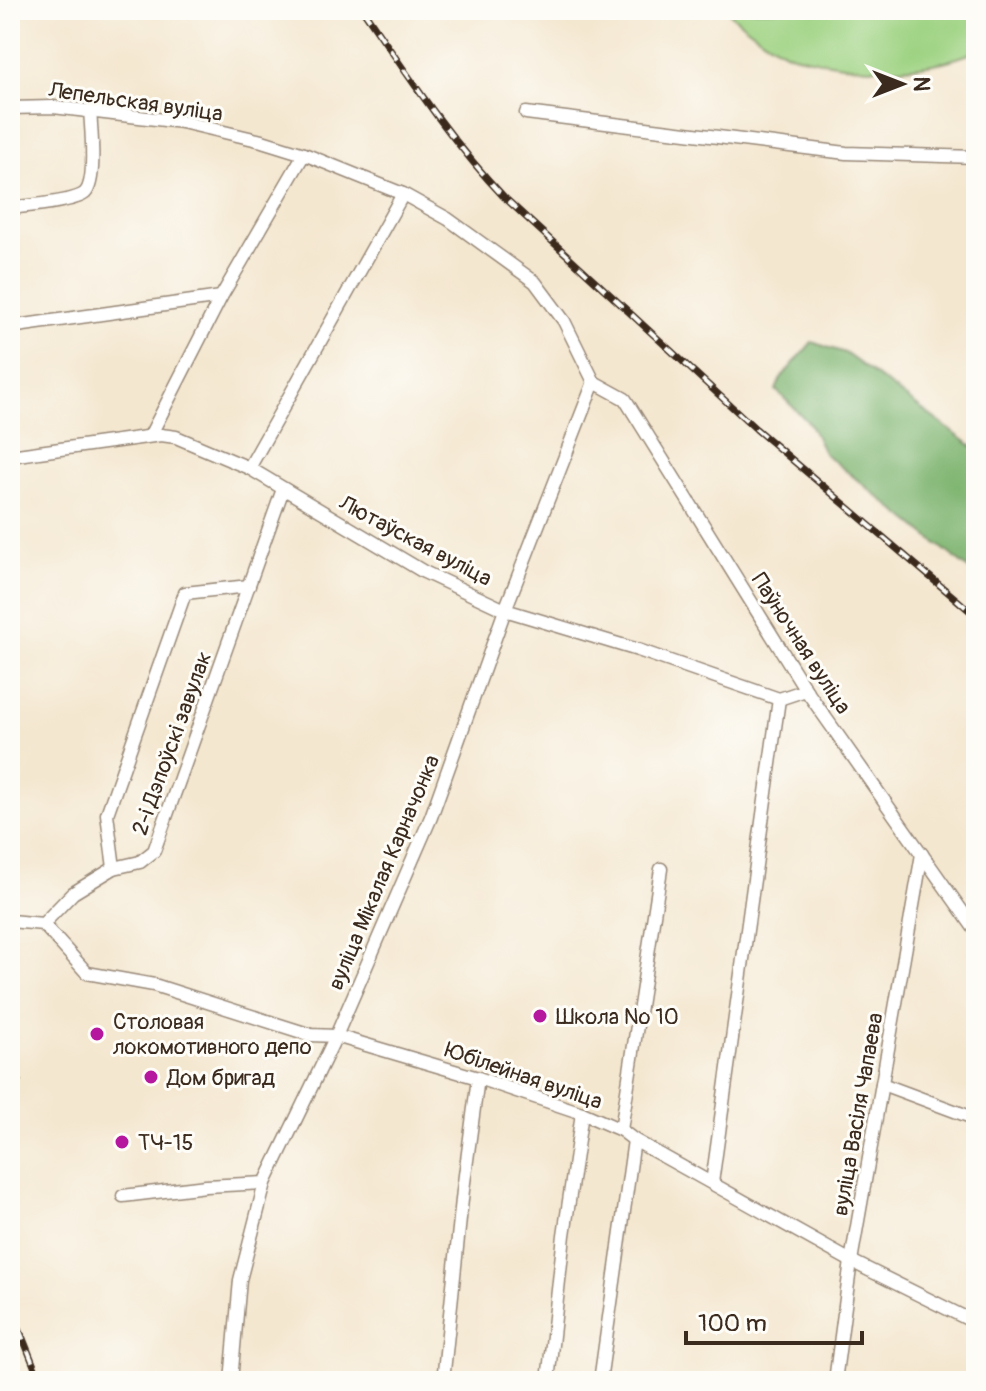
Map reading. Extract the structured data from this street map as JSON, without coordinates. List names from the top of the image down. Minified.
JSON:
{"streets":{"street":["Лепельская вуліца","Лютаўская вуліца","Паўночная вуліца","2-і Дэпоўскі завулак","вуліца Мікалая Карначонка","Юбілейная вуліца","вуліца Васіля Чапаева"]},"crossings":[["Лепельская вуліца","Паўночная вуліца"],["Лепельская вуліца","вуліца Мікалая Карначонка"],["Лютаўская вуліца","2-і Дэпоўскі завулак"],["Лютаўская вуліца","вуліца Мікалая Карначонка"],["Паўночная вуліца","вуліца Мікалая Карначонка"],["Паўночная вуліца","вуліца Васіля Чапаева"],["2-і Дэпоўскі завулак","Юбілейная вуліца"],["вуліца Мікалая Карначонка","Юбілейная вуліца"],["Юбілейная вуліца","вуліца Васіля Чапаева"]],"places":["Школа № 10","Столовая локомотивного депо","Дом бригад","ТЧ-15"],"scale_bar":"100 m","north":"right"}
